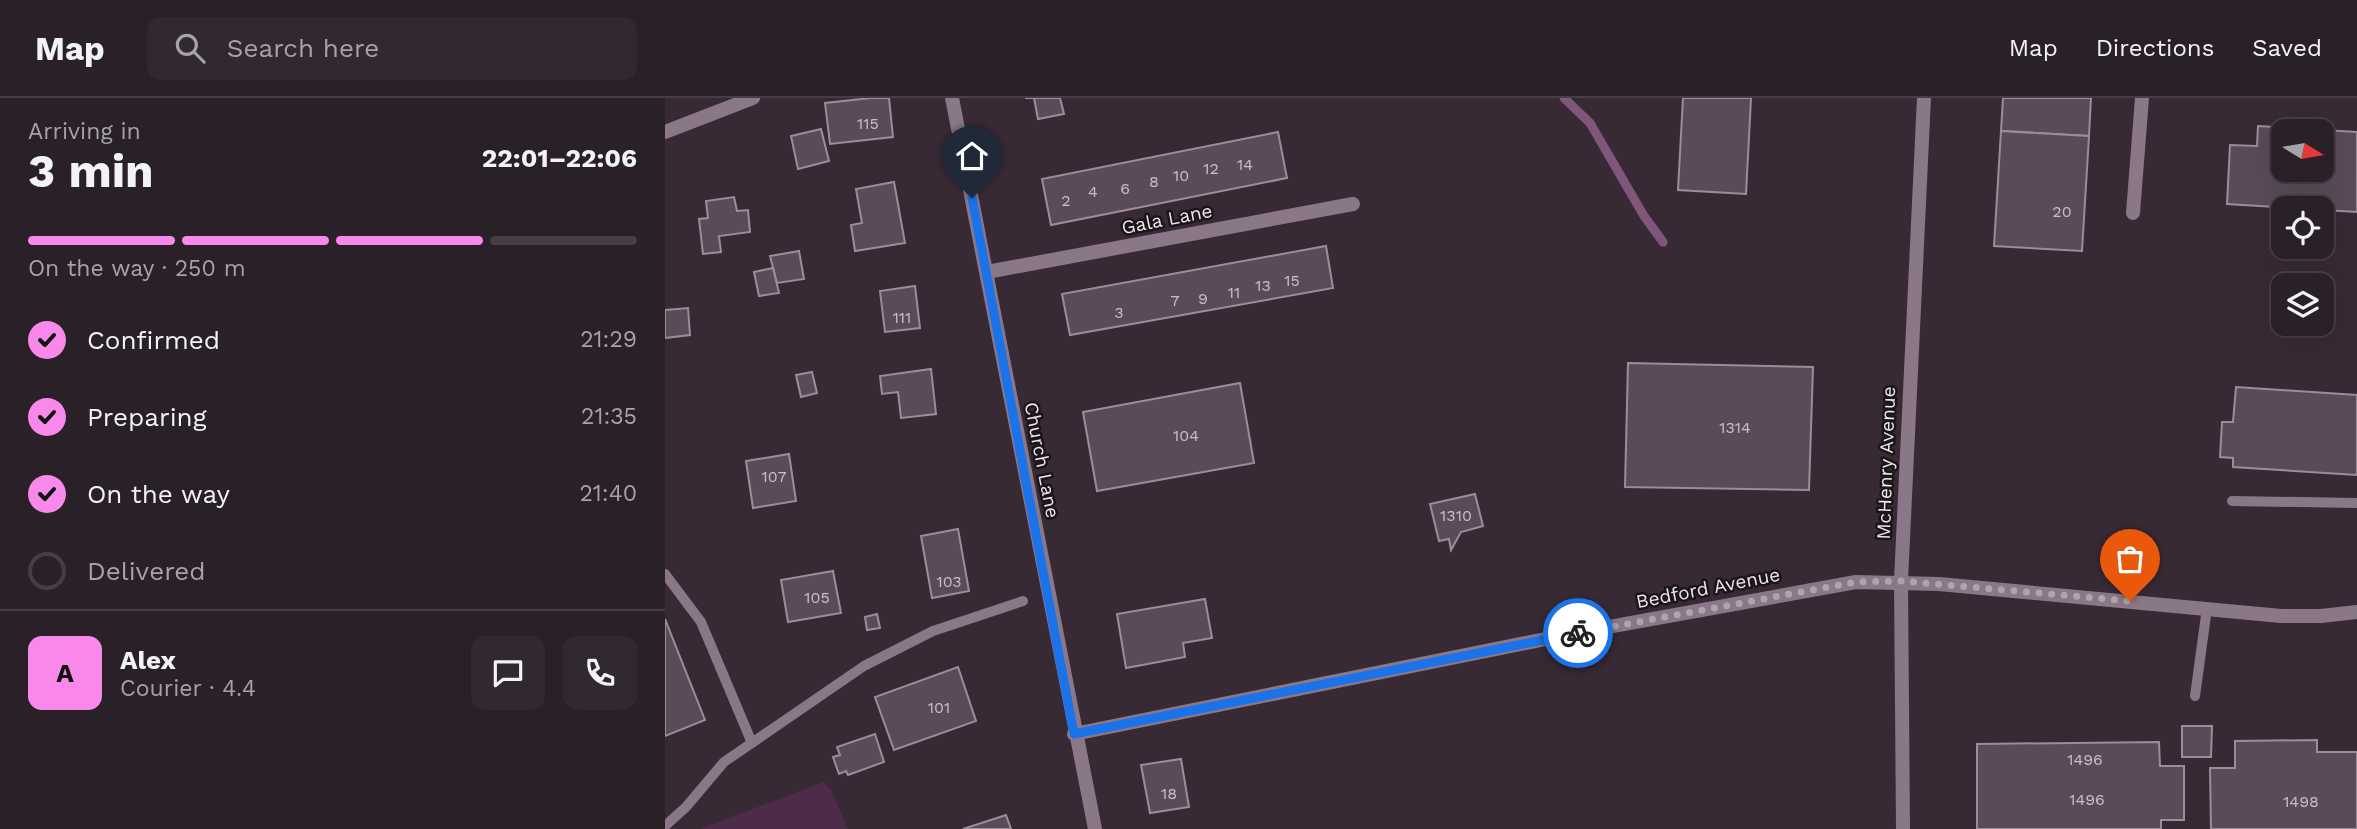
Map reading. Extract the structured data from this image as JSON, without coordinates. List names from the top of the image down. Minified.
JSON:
{"streets":{"street":["Gala Lane","Church Lane","McHenry Avenue","Bedford Avenue"]},"crossings":[["Gala Lane","Church Lane"],["Church Lane","Bedford Avenue"],["McHenry Avenue","Bedford Avenue"]],"house_numbers":["115","14","12","10","8","6","4","2","20","15","13","11","9","7","3","111","1314","104","107","1310","103","105","101","1496","18","1496","1498"],"north":"right","page":{"header":"Map","search":"Search here","nav":["Map","Directions","Saved"],"heading":["3 min","Arriving in","22:01–22:06"],"panel":["Alex","Courier · 4.4"],"bar":"On the way · 250 m","list":[["Confirmed","21:29"],["Preparing","21:35"],["On the way","21:40"],"Delivered"],"round":"A"}}
